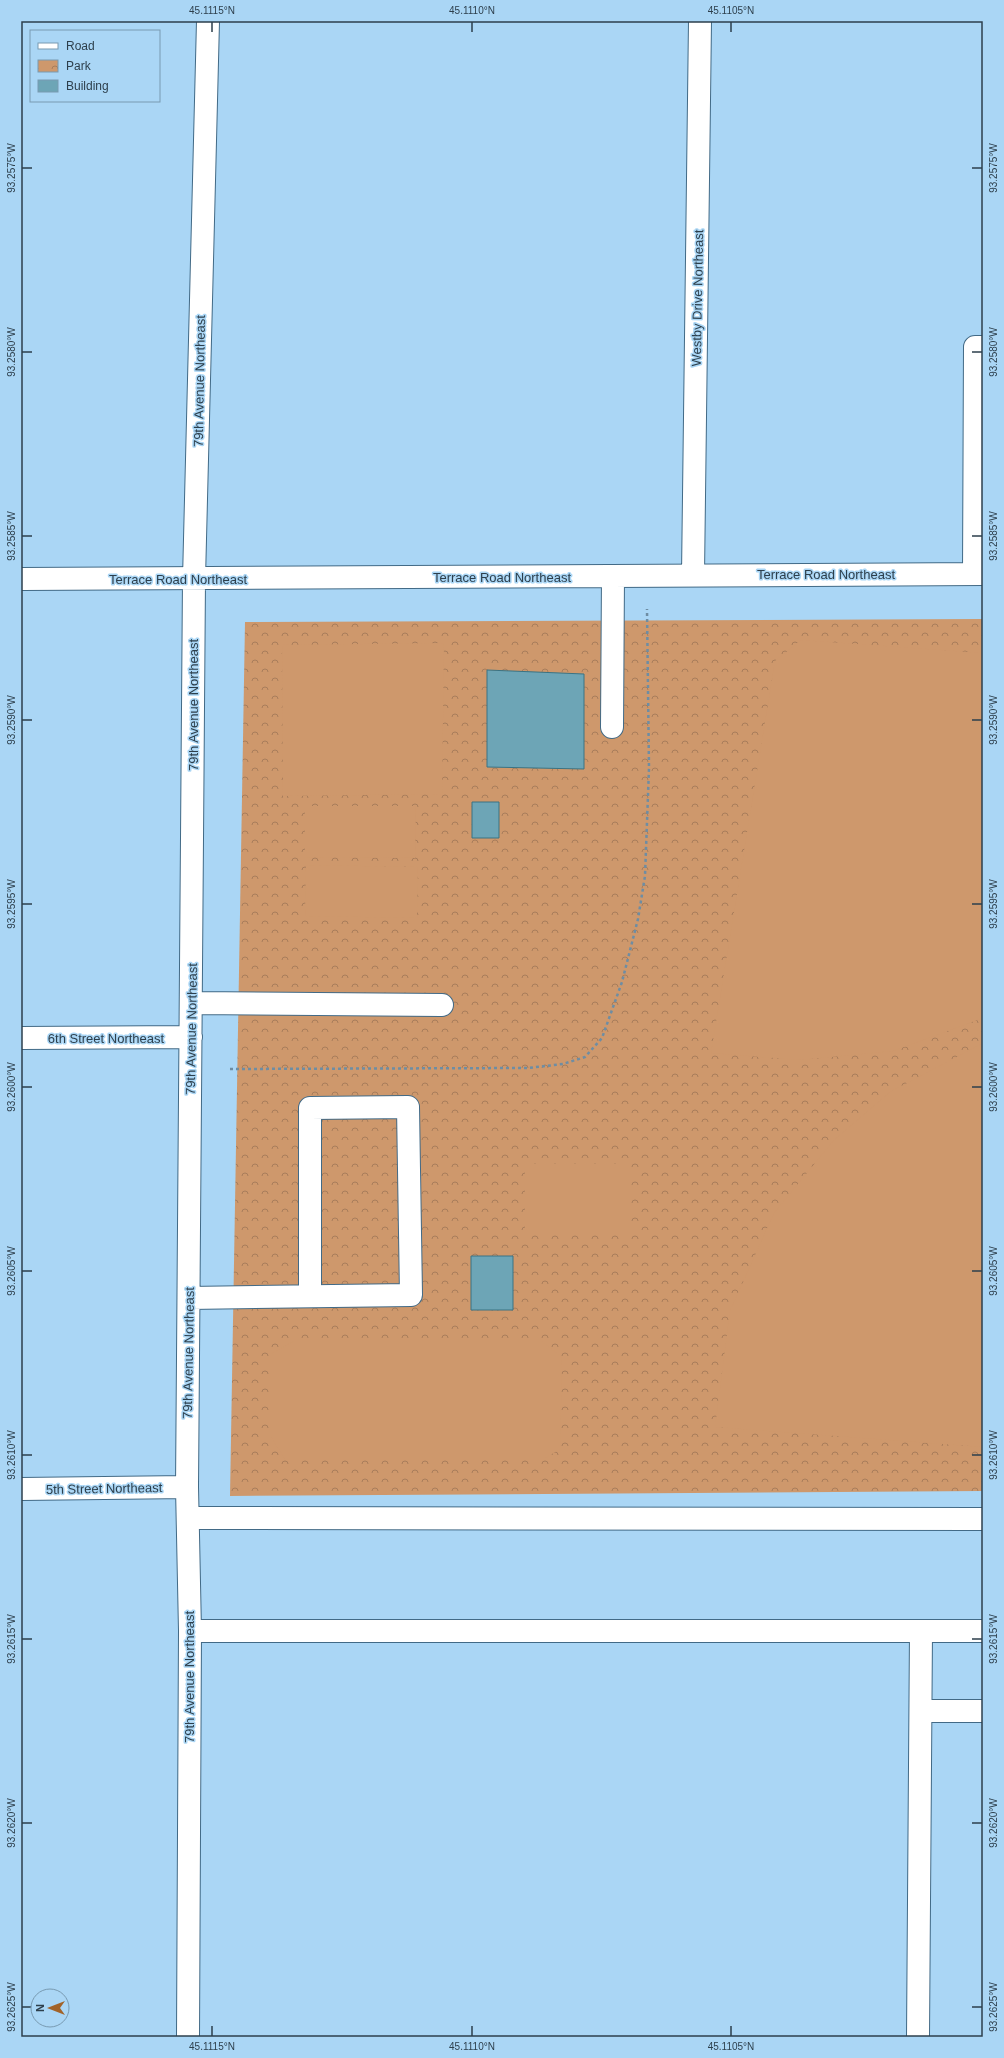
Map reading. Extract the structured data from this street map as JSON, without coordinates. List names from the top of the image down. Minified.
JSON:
{"streets":{"street":["Westby Drive Northeast","79th Avenue Northeast","Terrace Road Northeast","6th Street Northeast","5th Street Northeast"]},"crossings":[["Westby Drive Northeast","Terrace Road Northeast"],["79th Avenue Northeast","Terrace Road Northeast"],["79th Avenue Northeast","6th Street Northeast"],["79th Avenue Northeast","5th Street Northeast"]],"legend":["Road","Park","Building"],"north":"left","coordinates":["45.1115°N","45.1110°N","45.1105°N","93.2575°W","93.2580°W","93.2585°W","93.2590°W","93.2595°W","93.2600°W","93.2605°W","93.2610°W","93.2615°W","93.2620°W","93.2625°W"]}
